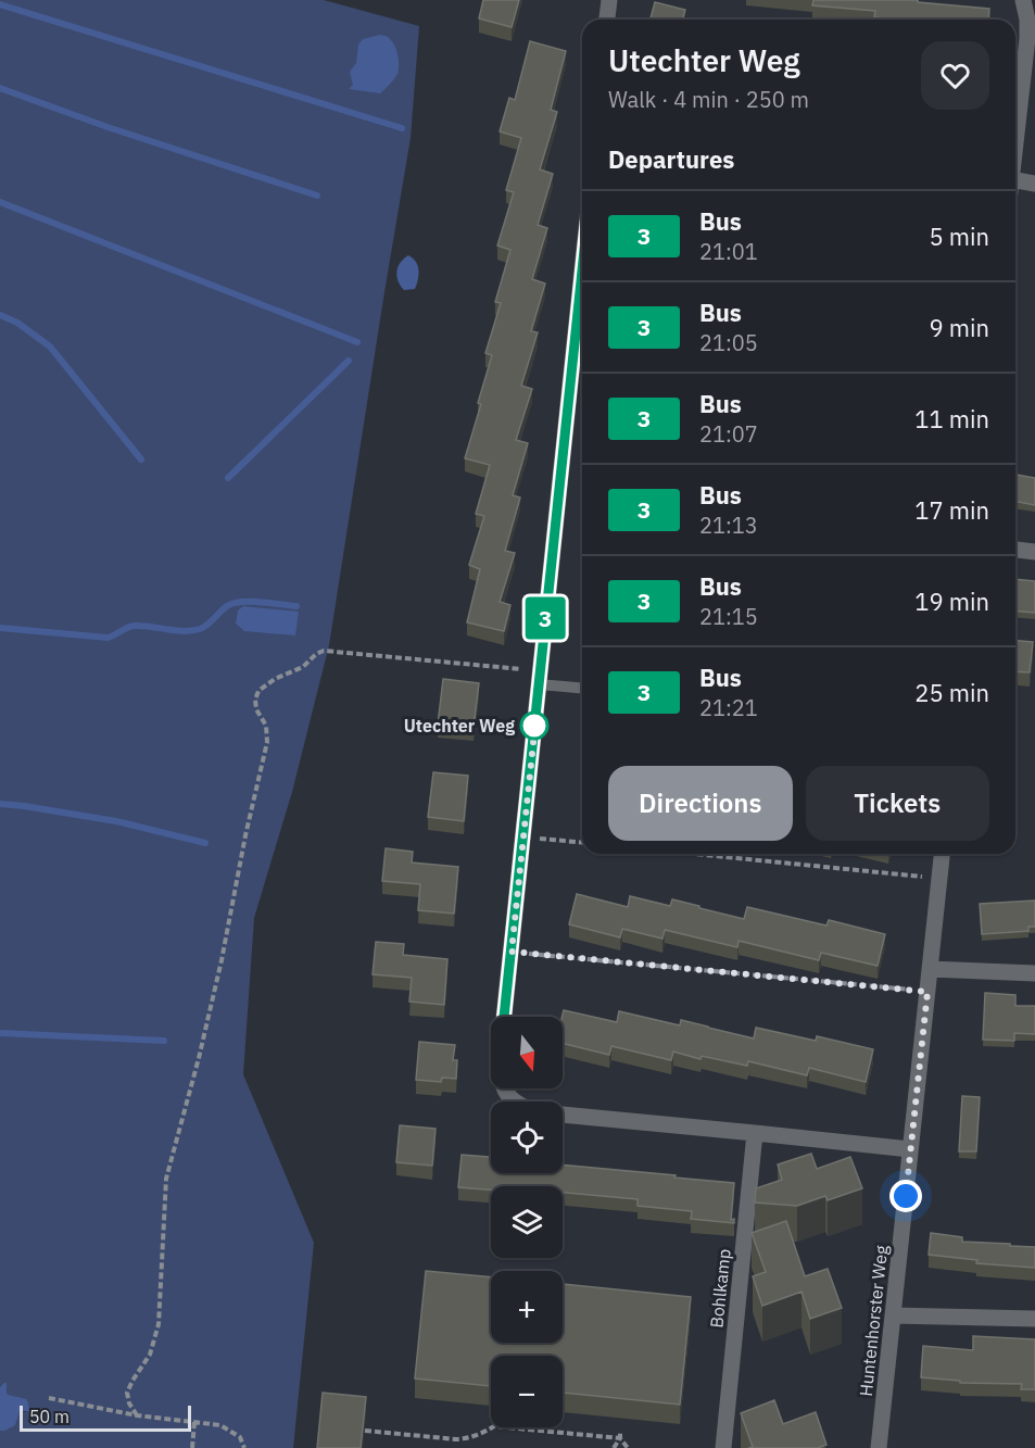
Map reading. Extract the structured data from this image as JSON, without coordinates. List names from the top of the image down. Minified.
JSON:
{"streets":{"street":["Bohlkamp","Huntenhorster Weg"]},"places":["Utechter Weg"],"lines":["bus line 3"],"scale_bar":"50 m","north":"bottom","page":{"on_map":"3","heading":[["Utechter Weg","Walk · 4 min · 250 m"],"Departures"],"list":[{"mark":"3","name":"Bus","note":"21:01","value":"5 min"},{"mark":"3","name":"Bus","note":"21:05","value":"9 min"},{"mark":"3","name":"Bus","note":"21:07","value":"11 min"},{"mark":"3","name":"Bus","note":"21:13","value":"17 min"},{"mark":"3","name":"Bus","note":"21:15","value":"19 min"},{"mark":"3","name":"Bus","note":"21:21","value":"25 min"}],"buttons":["Directions","Tickets"],"map_buttons":["+","−"],"scale":"50 m"}}
